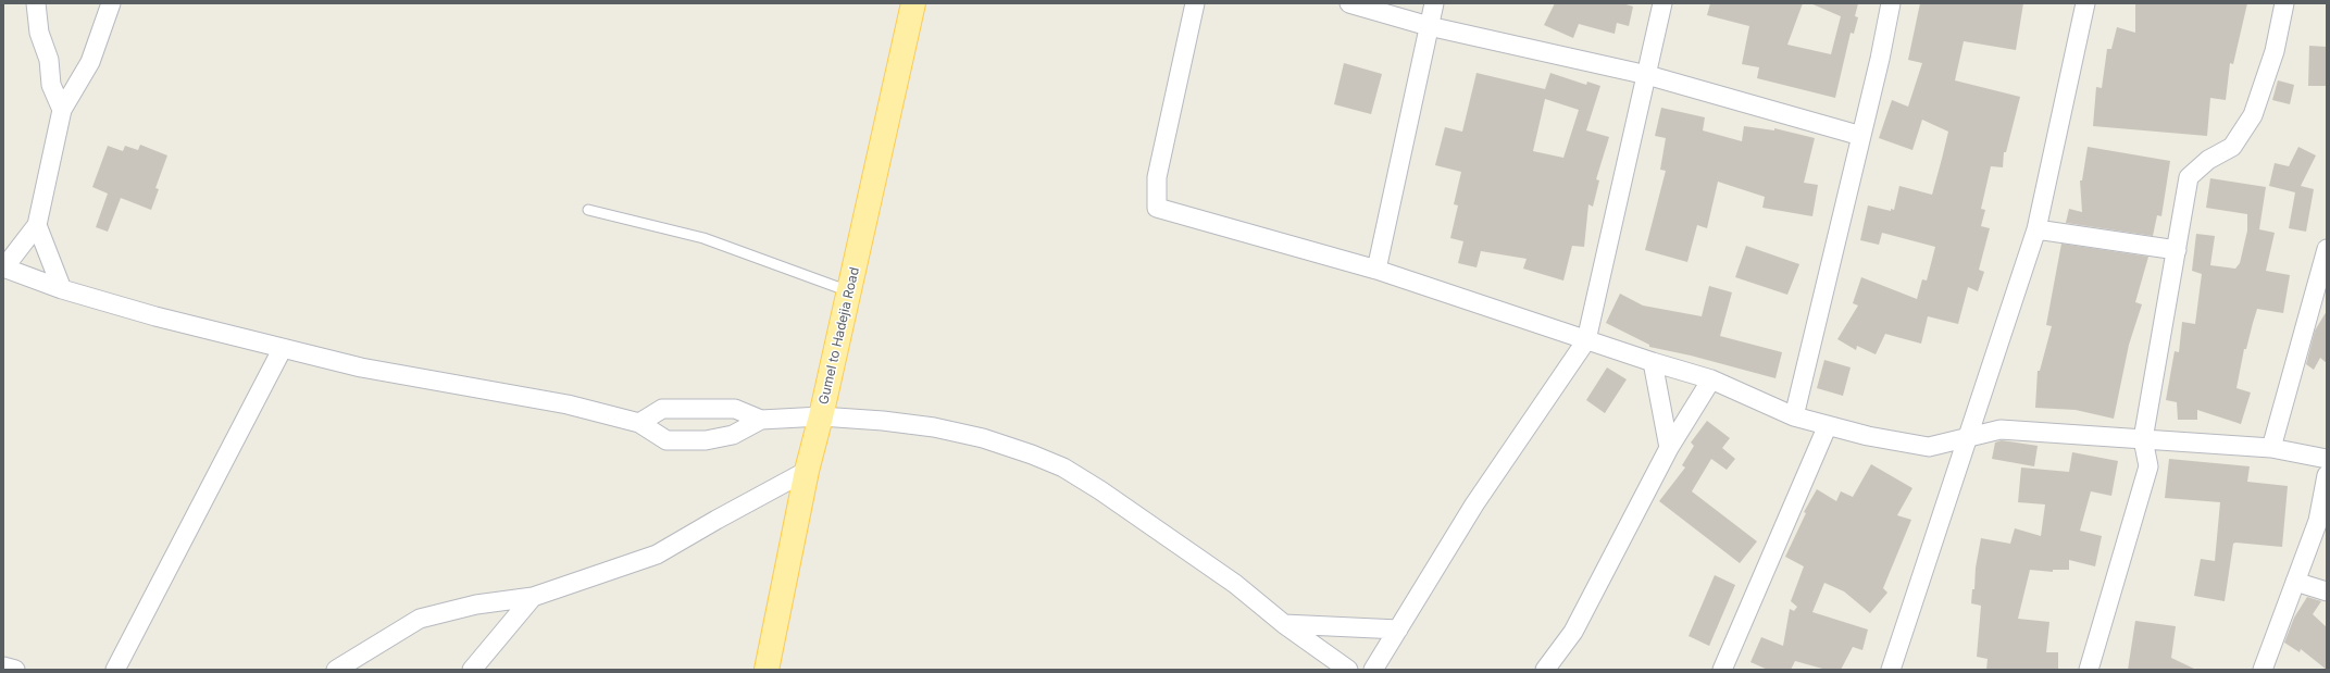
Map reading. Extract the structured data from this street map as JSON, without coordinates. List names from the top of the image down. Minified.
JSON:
{"streets":{"main road":["Gumel to Hadejia Road"]}}
